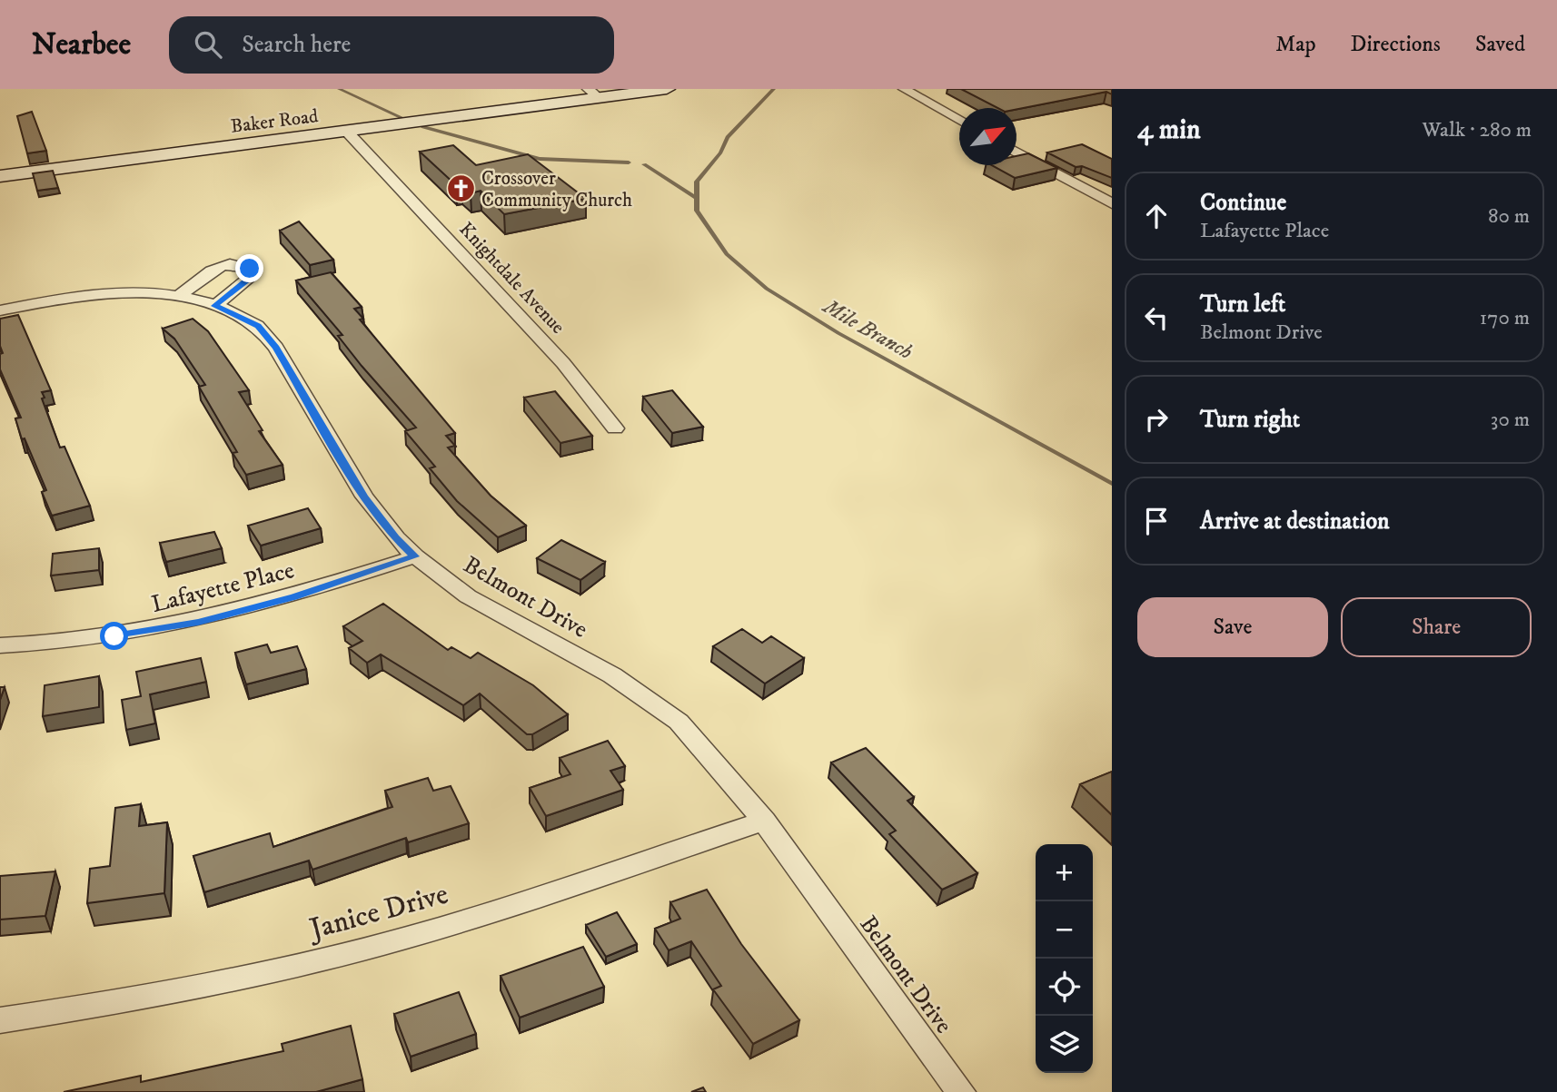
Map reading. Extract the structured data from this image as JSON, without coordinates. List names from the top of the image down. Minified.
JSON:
{"streets":{"street":["Baker Road","Knightdale Avenue","Lafayette Place","Belmont Drive","Janice Drive"]},"crossings":[["Baker Road","Knightdale Avenue"],["Lafayette Place","Belmont Drive"],["Belmont Drive","Janice Drive"]],"water":["Mile Branch"],"places":{"church":["Crossover Community Church"]},"north":"top right","page":{"header":"Nearbee","search":"Search here","nav":["Map","Directions","Saved"],"heading":["4 min","Walk · 280 m"],"list":[["Continue","Lafayette Place","80 m"],["Turn left","Belmont Drive","170 m"],["Turn right","30 m"],"Arrive at destination"],"buttons":["Save","Share"],"map_buttons":["+","−"]}}
